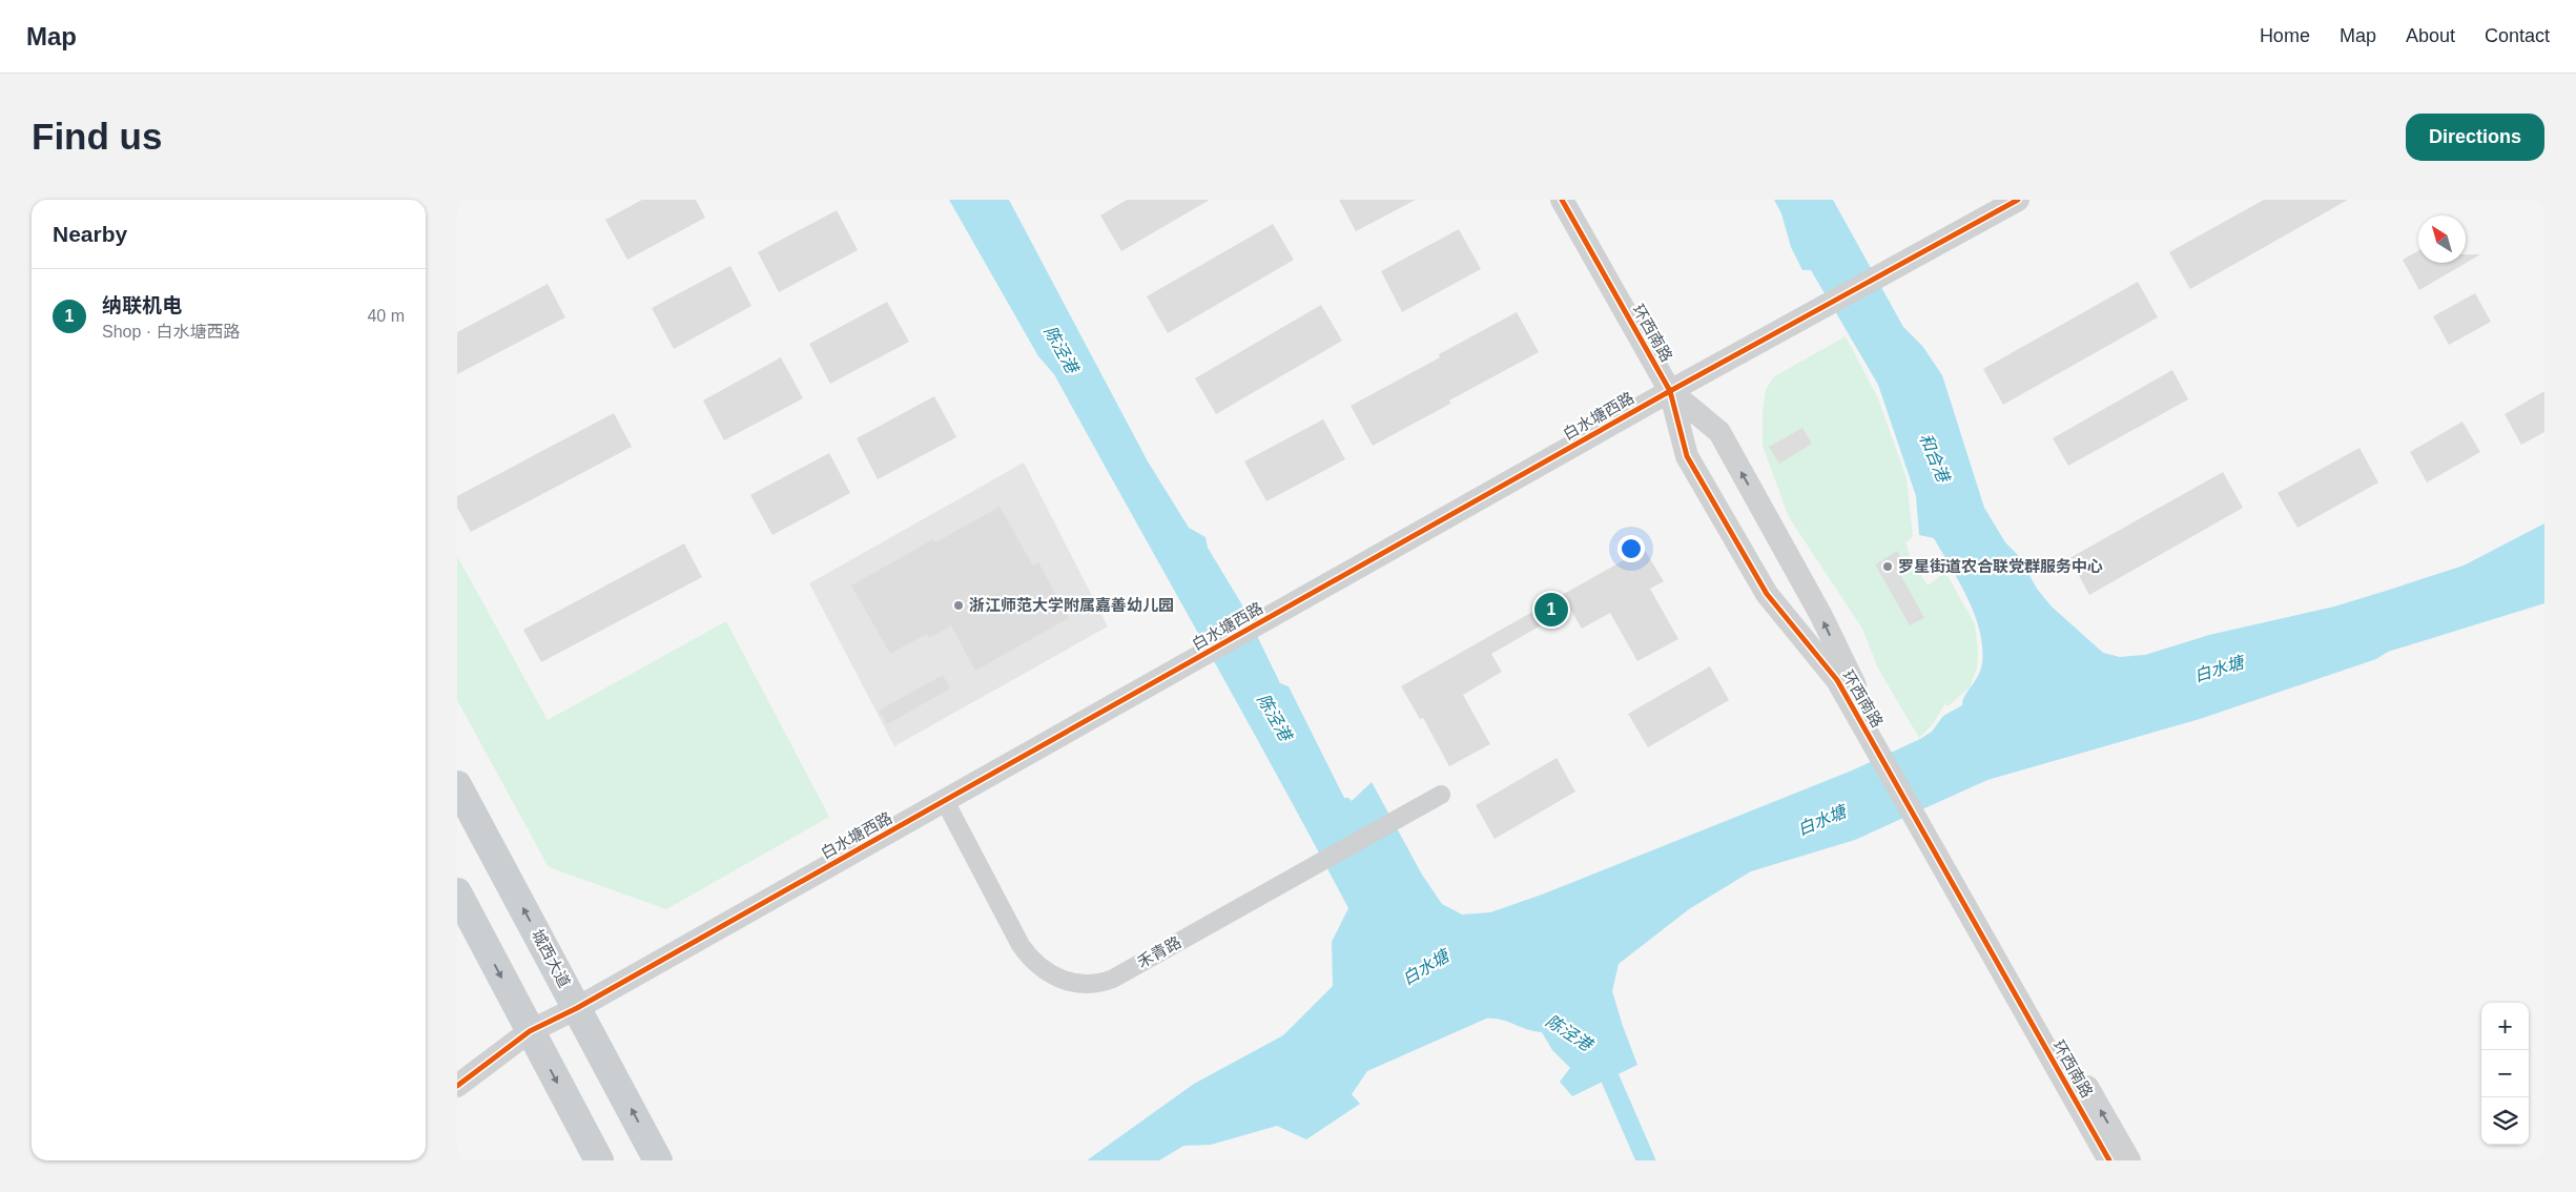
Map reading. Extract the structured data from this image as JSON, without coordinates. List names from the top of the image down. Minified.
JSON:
{"streets":{"main road":["城西大道"],"street":["环西南路","白水塘西路","禾青路"]},"crossings":[["环西南路","白水塘西路"],["白水塘西路","禾青路"],["白水塘西路","城西大道"]],"water":["陈泾港","和合港","白水塘"],"places":["罗星街道农合联党群服务中心","浙江师范大学附属嘉善幼儿园"],"north":"top left","page":{"header":"Map","nav":["Home","Map","About","Contact"],"buttons":"Directions","title":"Find us","heading":"Nearby","list":[{"mark":"1","name":"纳联机电","note":"Shop · 白水塘西路","value":"40 m"}],"pins":"1","map_buttons":["+","−"]}}
